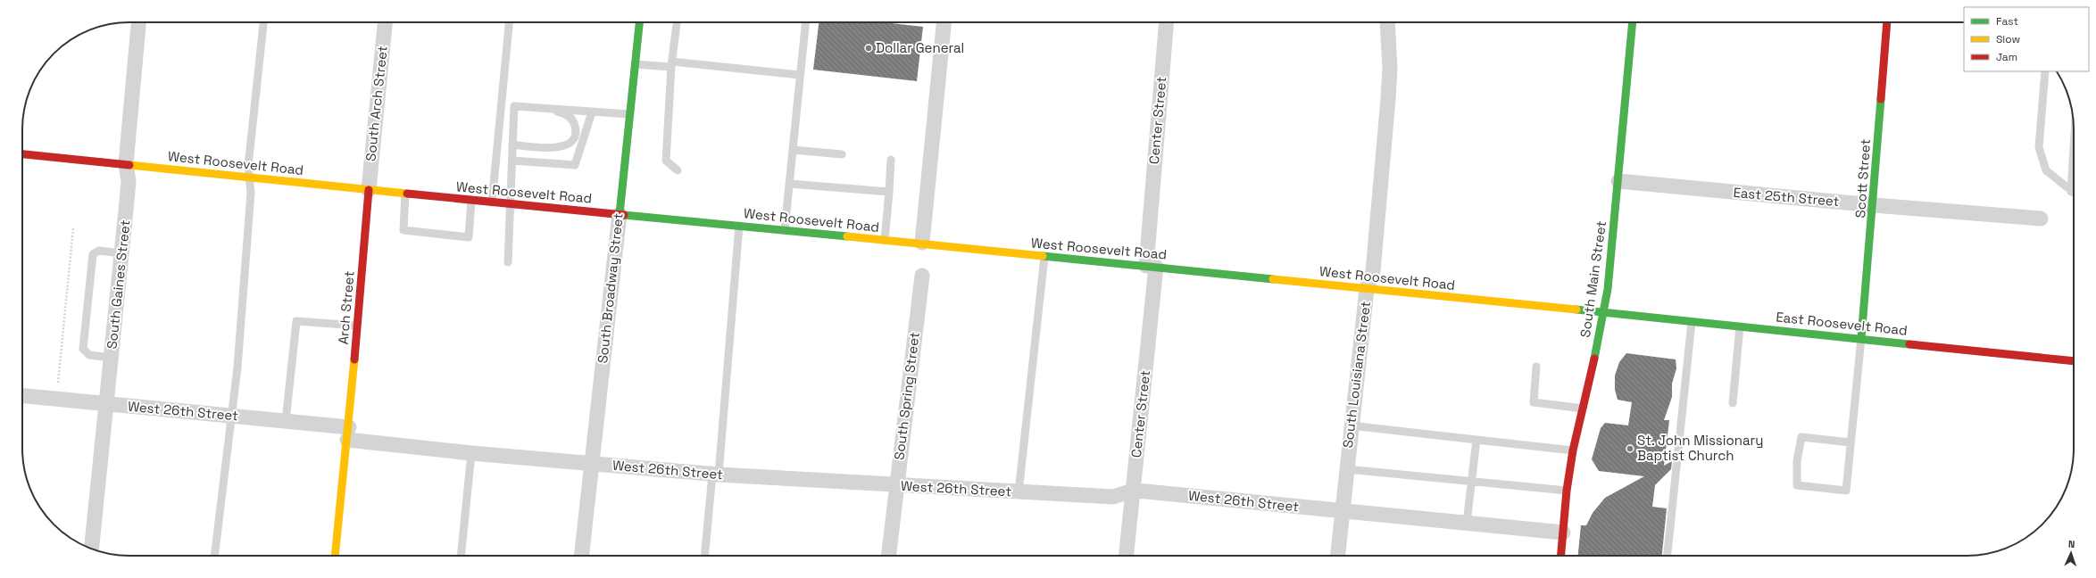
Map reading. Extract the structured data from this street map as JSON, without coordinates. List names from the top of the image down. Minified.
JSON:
{"streets":{"main road":["West Roosevelt Road","Scott Street","South Main Street","South Broadway Street","Arch Street","East Roosevelt Road"],"street":["South Arch Street","Center Street","East 25th Street","South Gaines Street","South Louisiana Street","South Spring Street","West 26th Street"]},"crossings":[["South Arch Street","West Roosevelt Road"],["South Arch Street","Arch Street"],["Center Street","West Roosevelt Road"],["Center Street","West 26th Street"],["West Roosevelt Road","South Main Street"],["West Roosevelt Road","South Gaines Street"],["West Roosevelt Road","South Broadway Street"],["West Roosevelt Road","Arch Street"],["West Roosevelt Road","East Roosevelt Road"],["West Roosevelt Road","South Louisiana Street"],["Scott Street","East 25th Street"],["Scott Street","East Roosevelt Road"],["East 25th Street","South Main Street"],["South Main Street","East Roosevelt Road"],["South Main Street","West 26th Street"],["South Gaines Street","West 26th Street"],["South Broadway Street","West 26th Street"],["Arch Street","West 26th Street"],["South Louisiana Street","West 26th Street"],["South Spring Street","West 26th Street"]],"places":["Dollar General","St. John Missionary Baptist Church"],"legend":["Fast","Slow","Jam"],"north":"top"}
